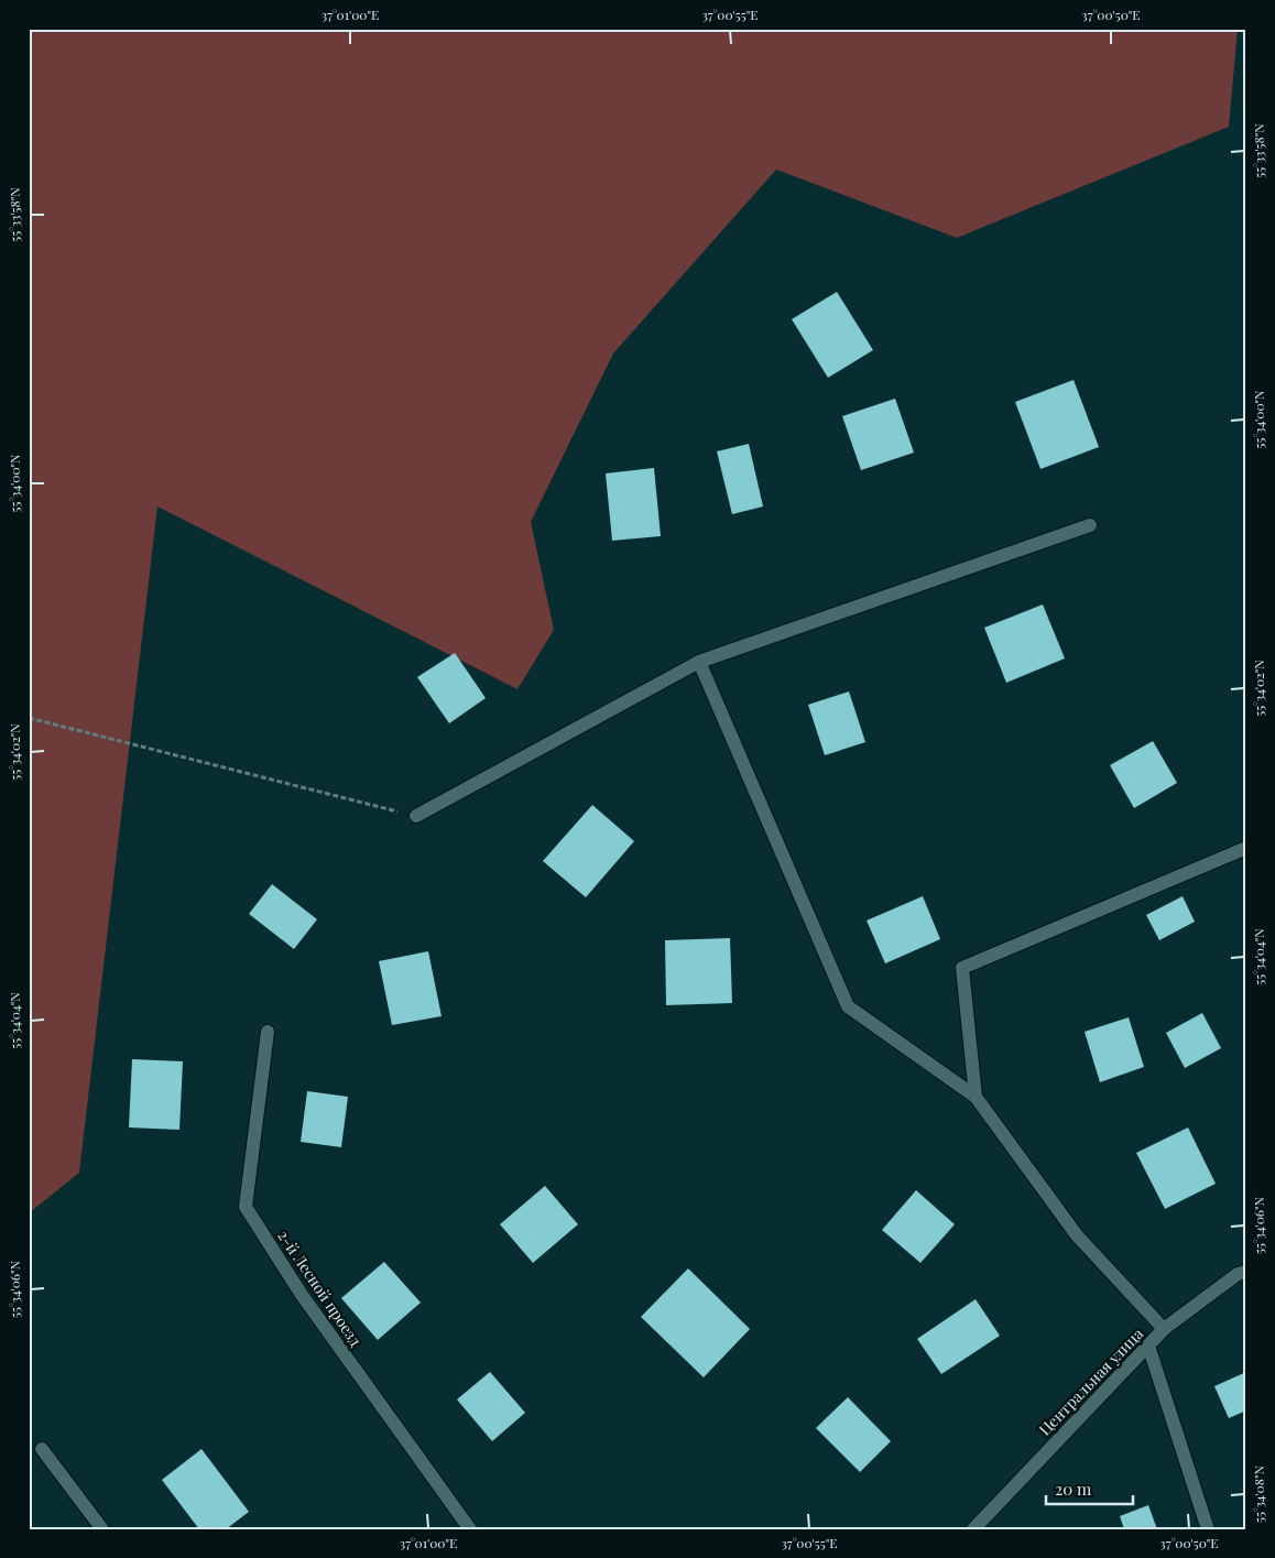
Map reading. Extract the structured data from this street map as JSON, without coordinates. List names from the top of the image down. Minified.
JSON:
{"streets":{"street":["2-й Лесной проезд","Центральная улица"]},"scale_bar":"20 m","coordinates":["37°01'00\"E","37°00'55\"E","37°00'50\"E","55°33'58\"N","55°34'00\"N","55°34'02\"N","55°34'04\"N","55°34'06\"N","55°34'08\"N"]}
